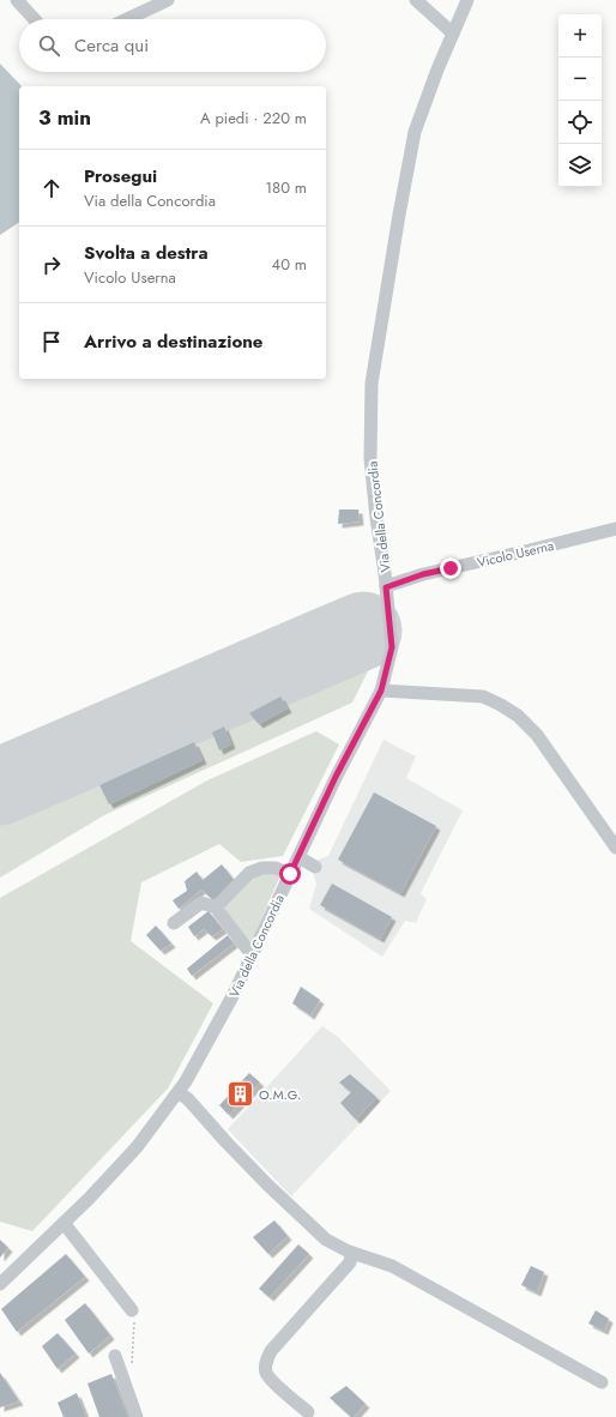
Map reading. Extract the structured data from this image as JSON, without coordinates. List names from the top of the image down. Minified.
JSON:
{"streets":{"street":["Via della Concordia","Vicolo Userna"]},"crossings":[["Via della Concordia","Vicolo Userna"]],"places":{"building":["O.M.G."]},"page":{"map_buttons":["+","−"],"search":"Cerca qui","heading":["3 min","A piedi · 220 m"],"list":[["Prosegui","Via della Concordia","180 m"],["Svolta a destra","Vicolo Userna","40 m"],"Arrivo a destinazione"]}}
